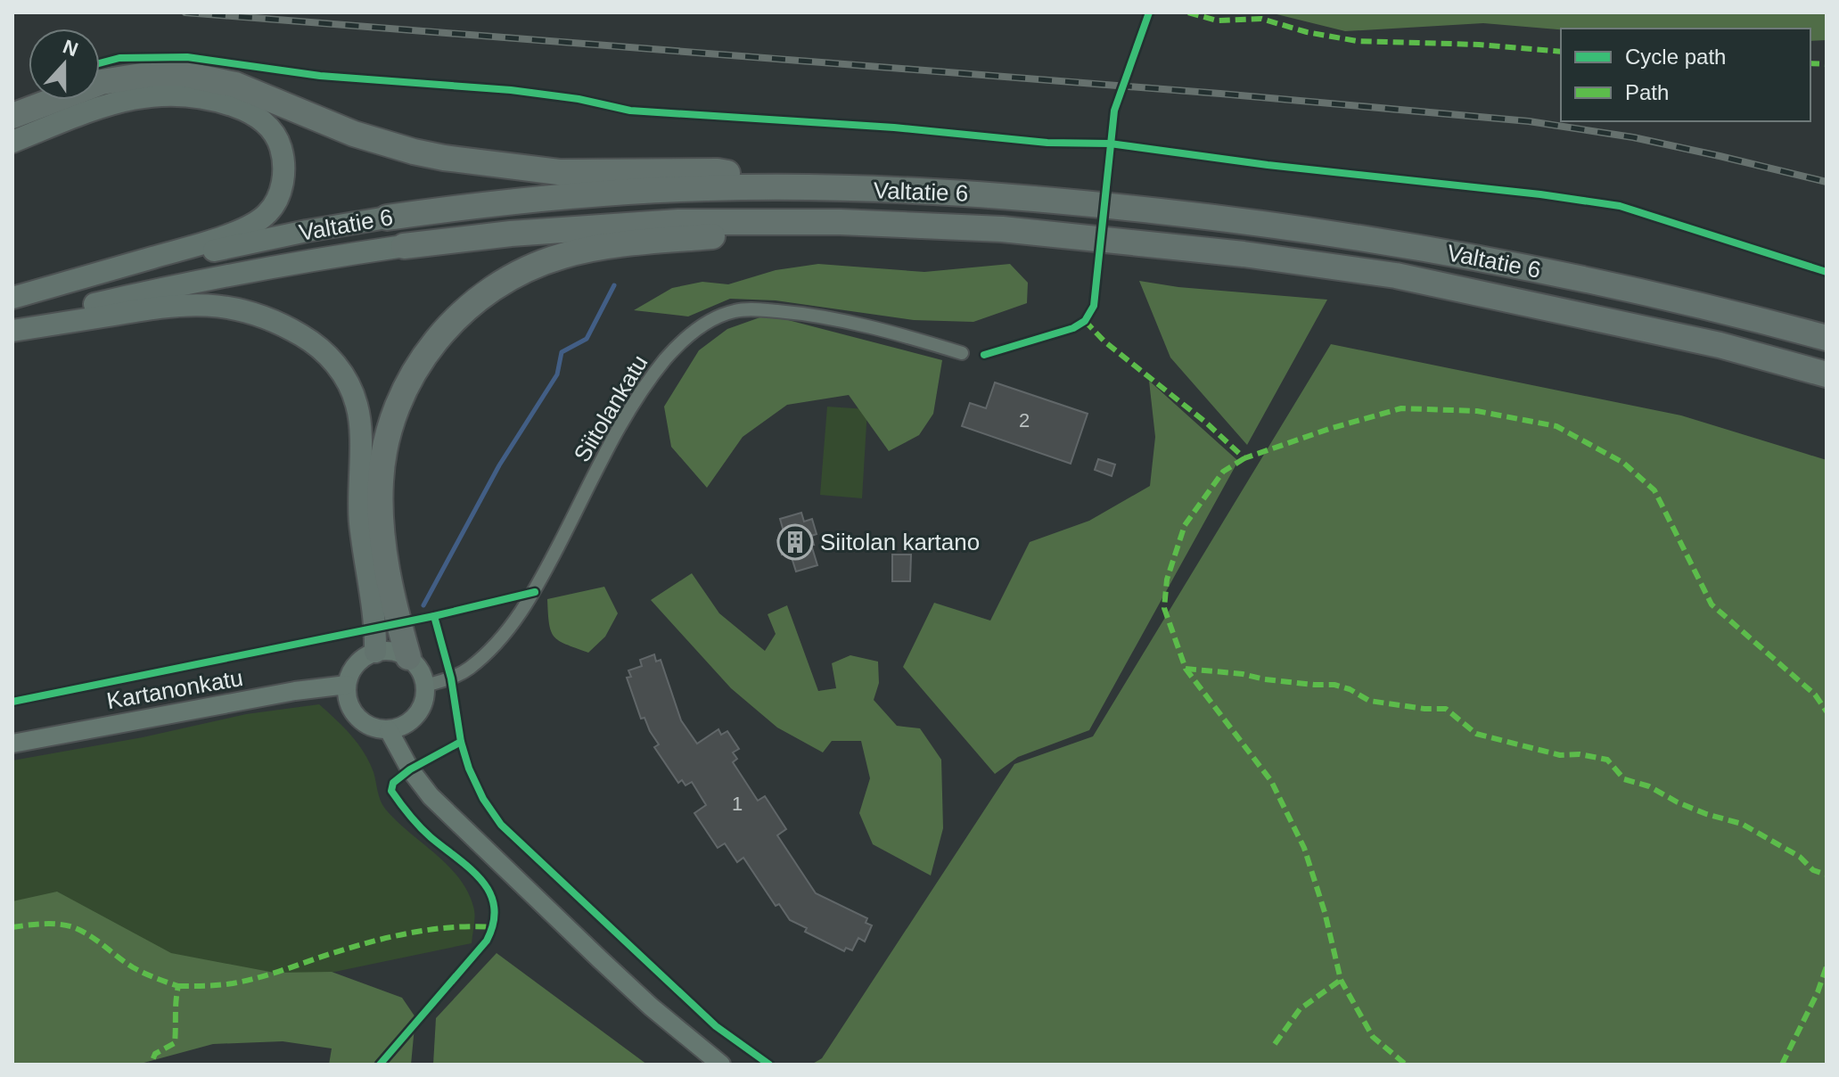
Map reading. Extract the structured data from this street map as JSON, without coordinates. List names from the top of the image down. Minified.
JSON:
{"streets":{"highway":["Valtatie 6"],"main road":["Kartanonkatu"],"street":["Siitolankatu"]},"crossings":[["Siitolankatu","Kartanonkatu"]],"places":{"building":["Siitolan kartano"]},"house_numbers":["2","1"],"legend":["Cycle path","Path"],"north":"top"}
